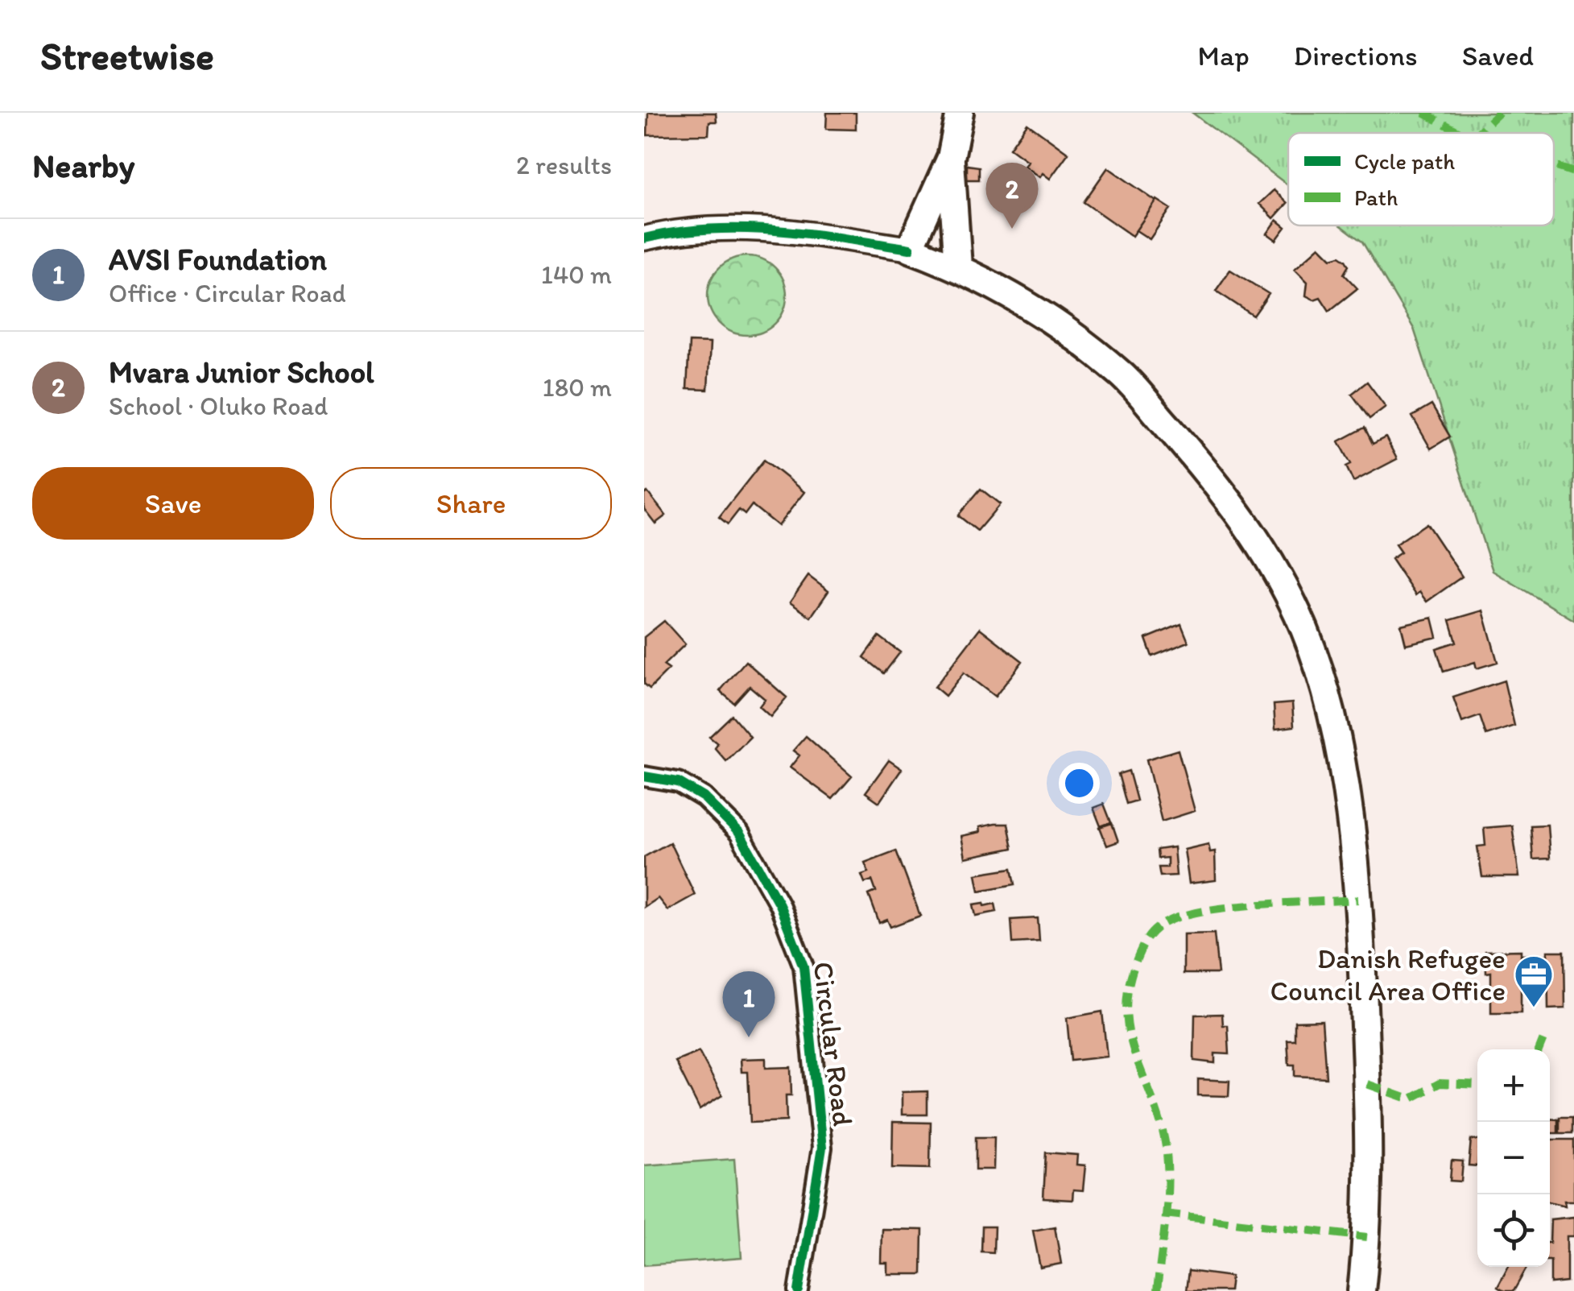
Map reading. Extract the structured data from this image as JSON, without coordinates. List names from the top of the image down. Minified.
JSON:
{"streets":{"street":["Circular Road"]},"places":{"office":["Danish Refugee Council Area Office"]},"legend":["Cycle path","Path"],"page":{"header":"Streetwise","nav":["Map","Directions","Saved"],"heading":["Nearby","2 results"],"pins":["2","1"],"list":[{"mark":"1","name":"AVSI Foundation","note":"Office · Circular Road","value":"140 m"},{"mark":"2","name":"Mvara Junior School","note":"School · Oluko Road","value":"180 m"}],"buttons":["Save","Share"],"map_buttons":["+","−"]}}
